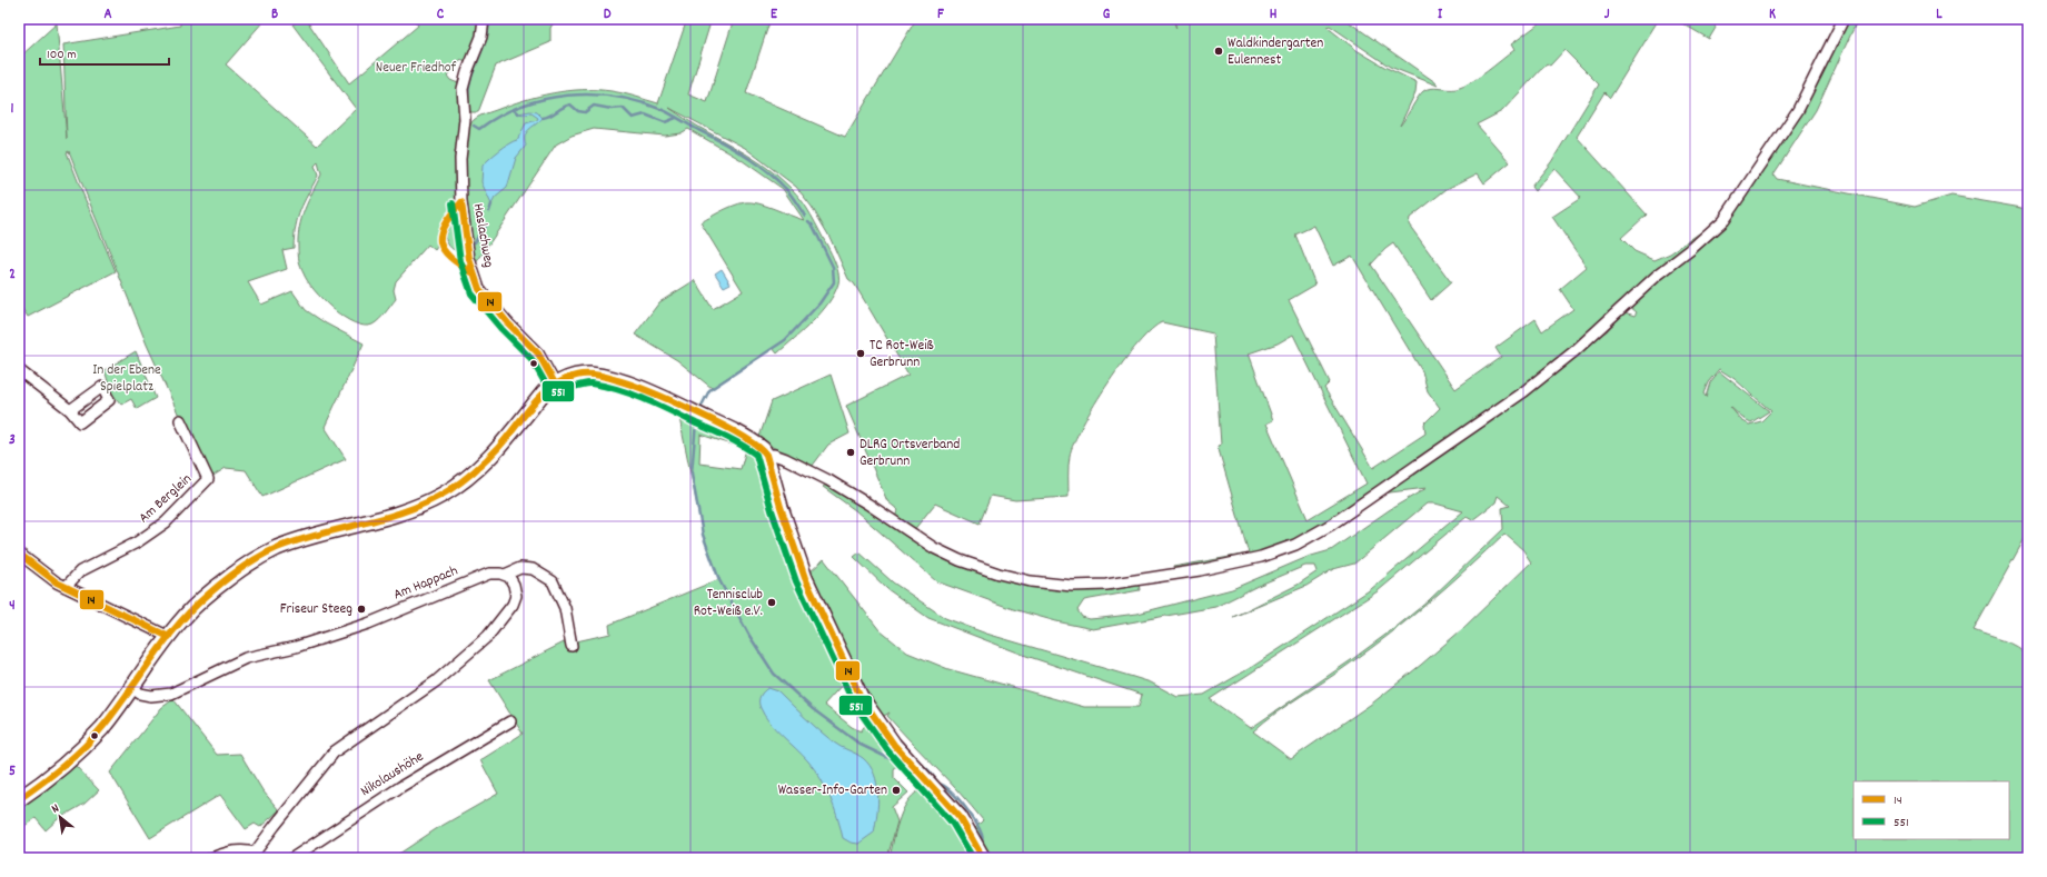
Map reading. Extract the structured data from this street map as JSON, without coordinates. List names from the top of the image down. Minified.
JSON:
{"streets":{"street":["Haslachweg","Am Berglein","Am Happach","Nikolaushöhe"]},"parks":["Neuer Friedhof","In der Ebene Spielplatz"],"places":["Waldkindergarten Eulennest","TC Rot-Weiß Gerbrunn","DLRG Ortsverband Gerbrunn","Tennisclub Rot-Weiß e.V.","Friseur Steeg","Wasser-Info-Garten"],"lines":["transit line 14","transit line 551"],"legend":["14","551"],"scale_bar":"100 m","north":"top left","grid":{"columns":["A","B","C","D","E","F","G","H","I","J","K","L"],"rows":["1","2","3","4","5"]}}
